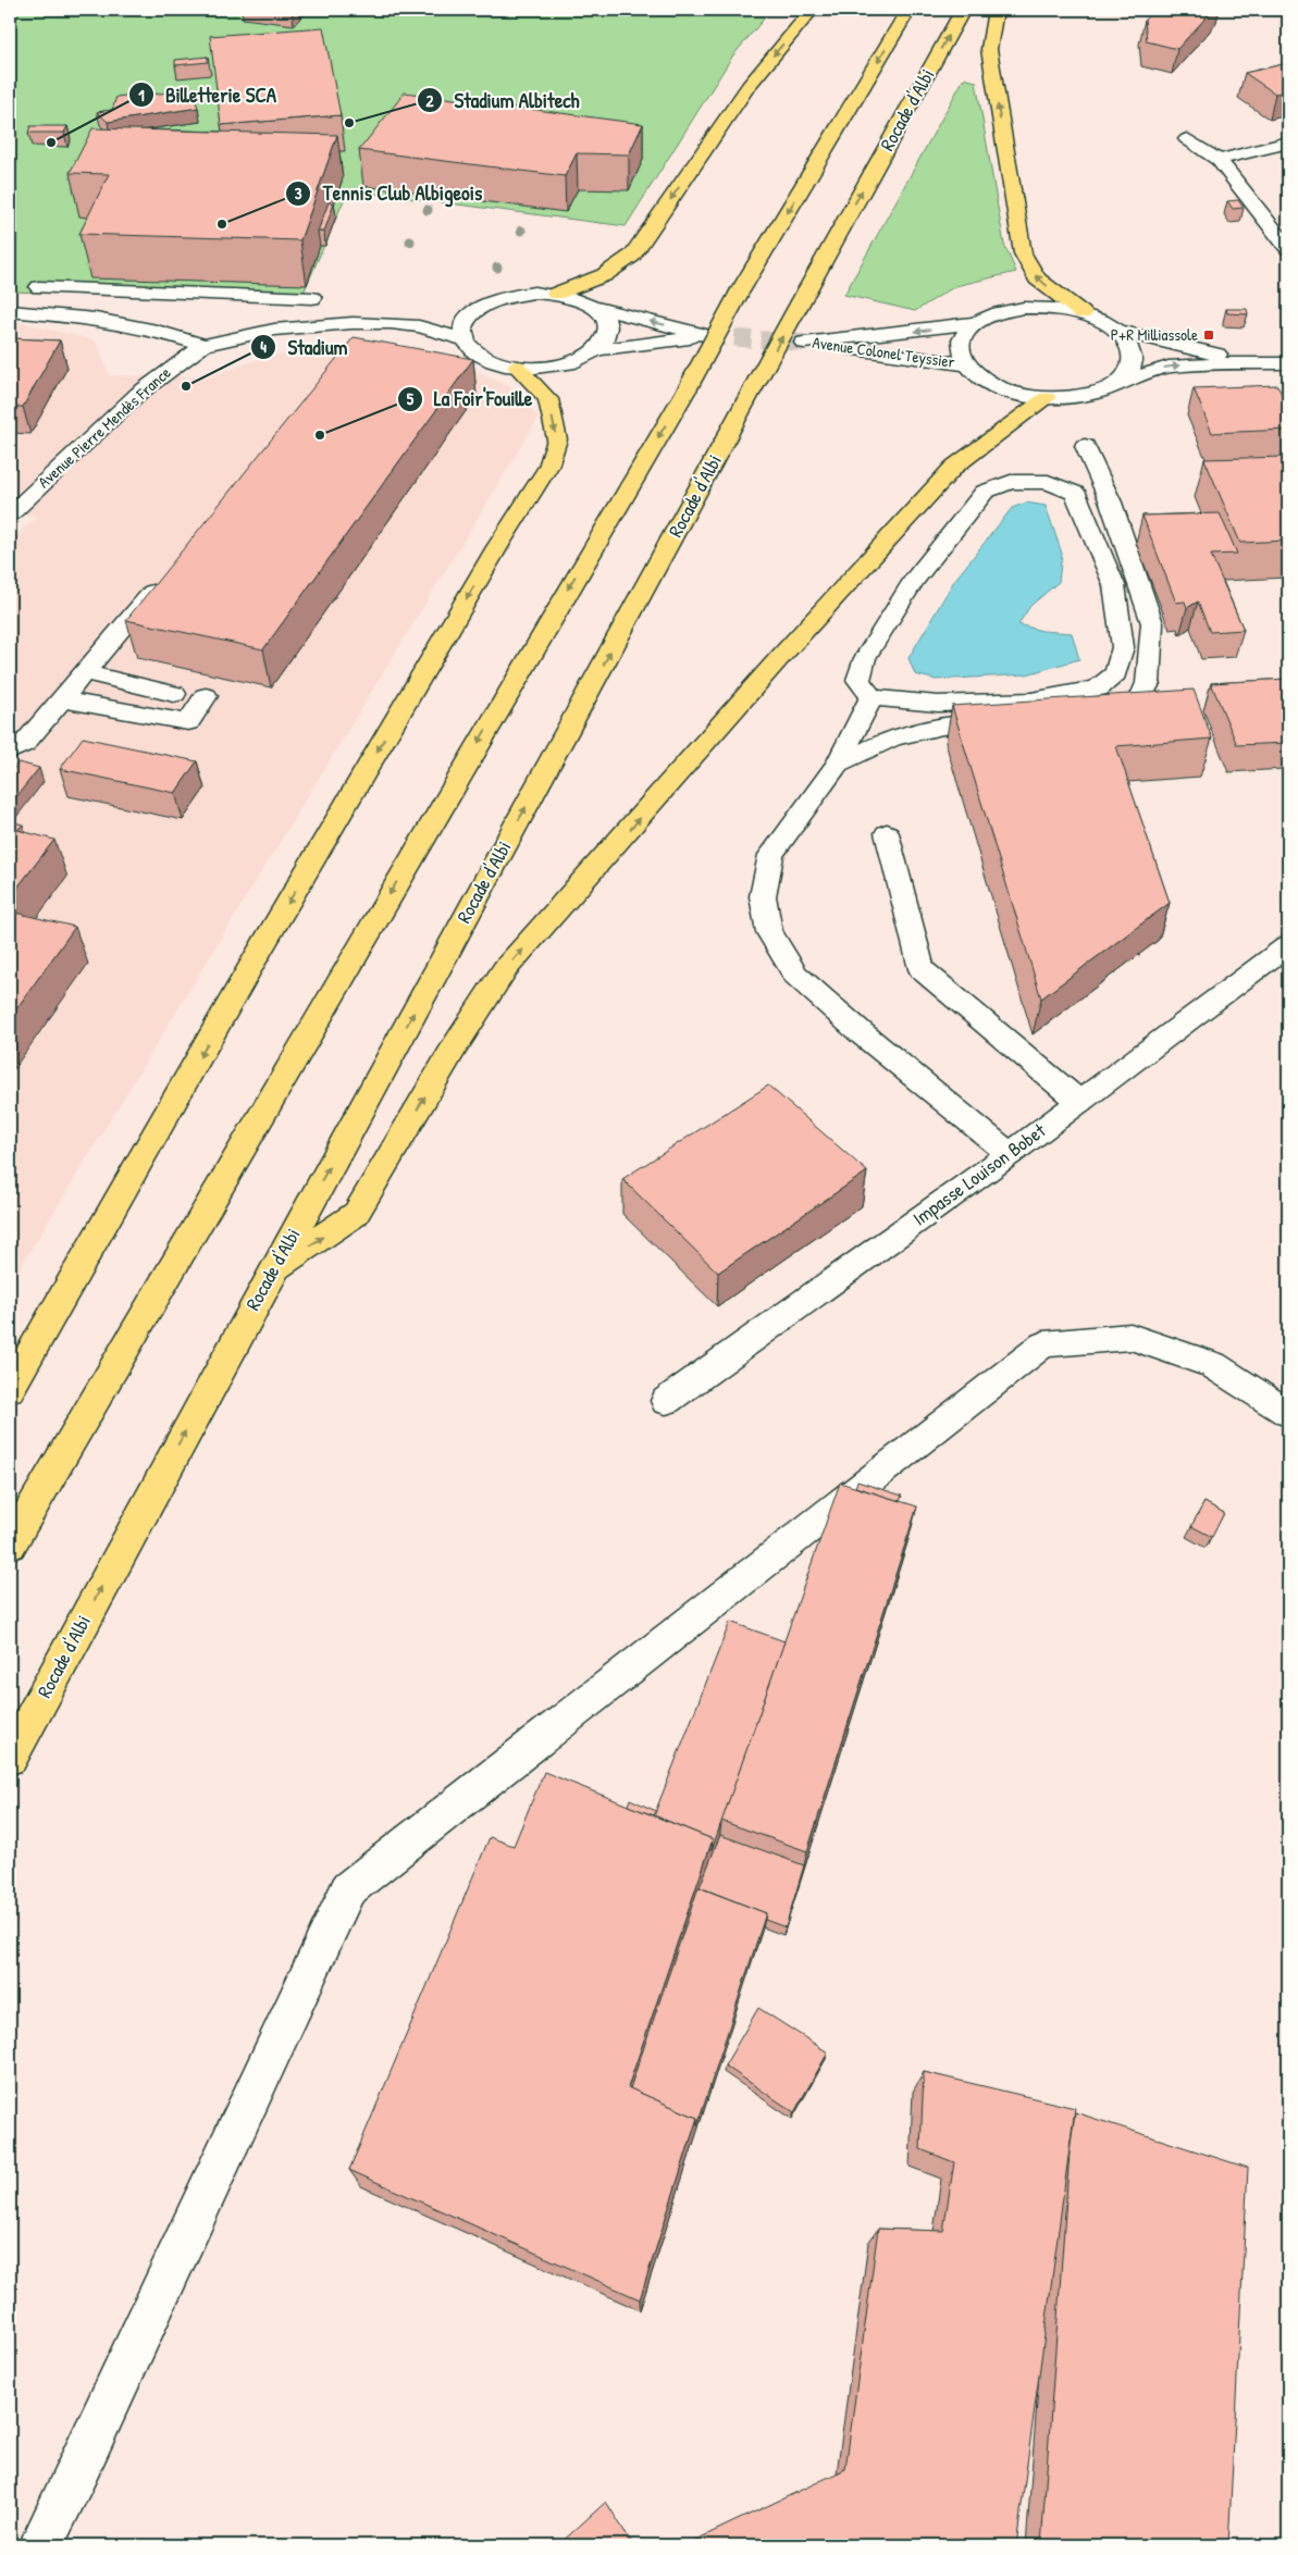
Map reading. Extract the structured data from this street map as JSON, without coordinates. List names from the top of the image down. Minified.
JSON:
{"streets":{"highway":["Rocade d'Albi"],"main road":["Avenue Colonel Teyssier","Avenue Pierre Mendès France","Impasse Louison Bobet"]},"places":{"other":["Stadium Albitech","Billetterie SCA","Tennis Club Albigeois","Stadium","La Foir'Fouille"],"transit":["P+R Milliassole"]}}
